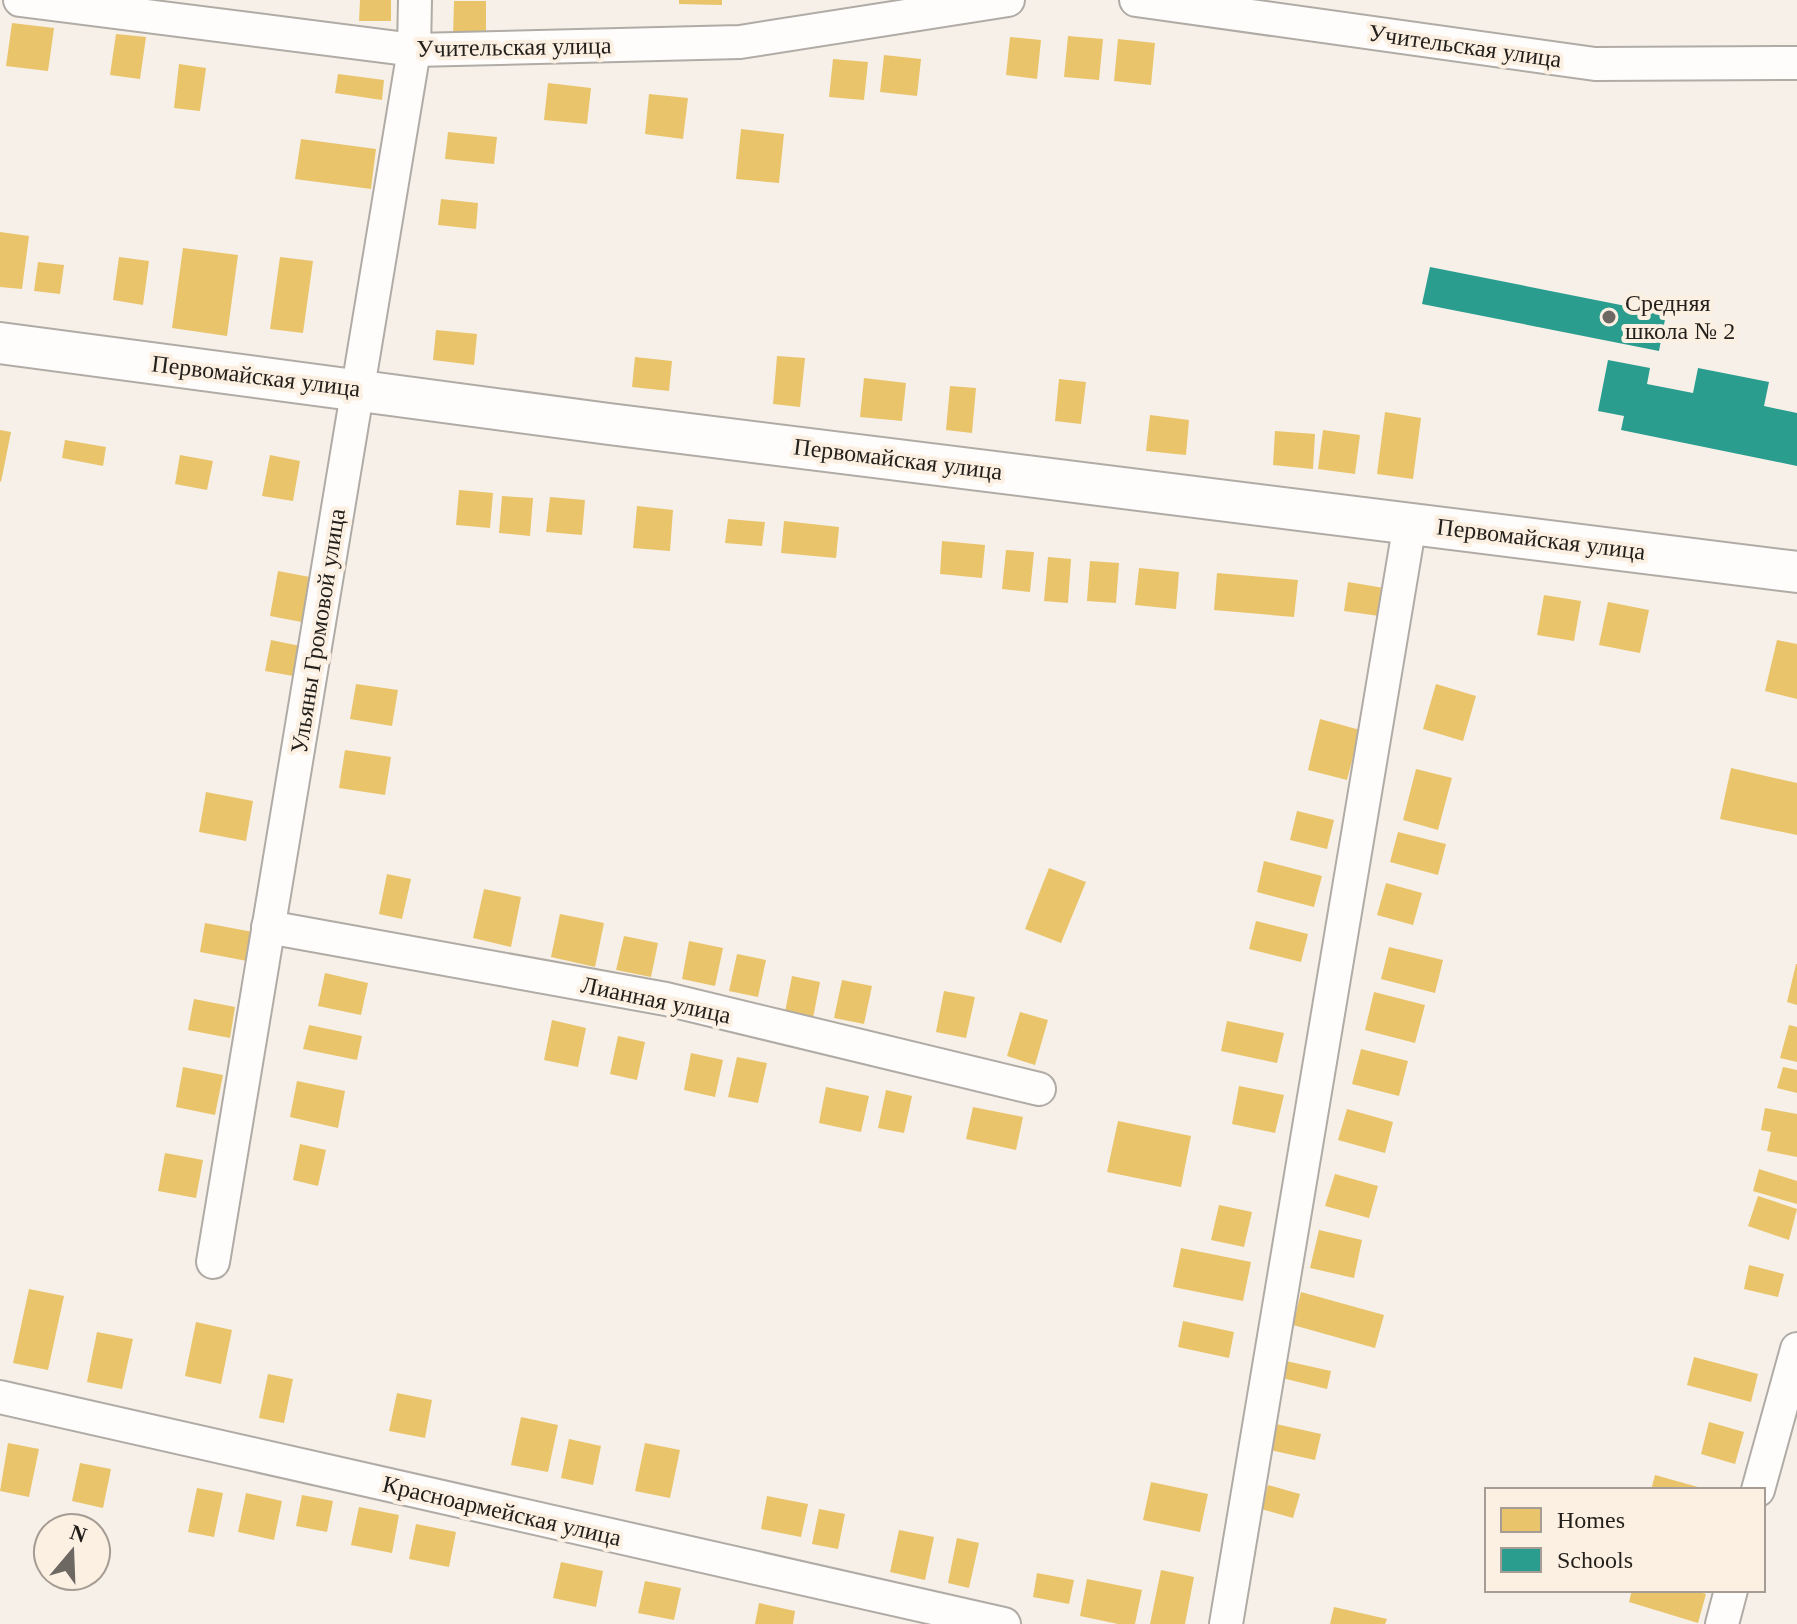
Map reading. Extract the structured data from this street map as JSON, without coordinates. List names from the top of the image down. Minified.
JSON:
{"streets":{"street":["Учительская улица","Первомайская улица","Ульяны Громовой улица","Лианная улица","Красноармейская улица"]},"crossings":[["Учительская улица","Ульяны Громовой улица"],["Первомайская улица","Ульяны Громовой улица"],["Ульяны Громовой улица","Лианная улица"]],"places":["Средняя школа № 2"],"legend":["Homes","Schools"],"north":"top"}
